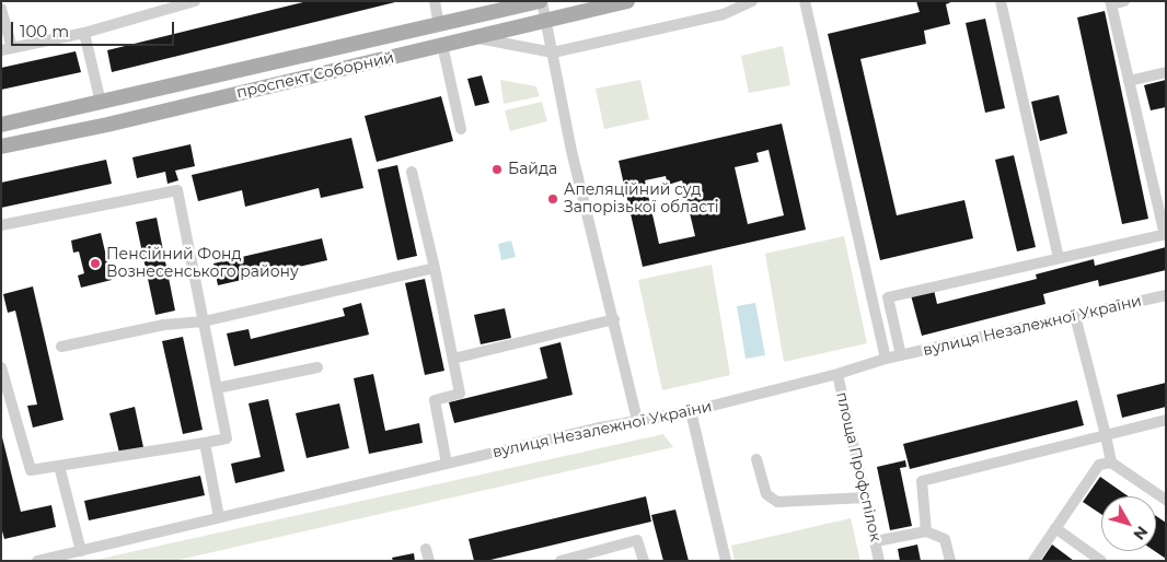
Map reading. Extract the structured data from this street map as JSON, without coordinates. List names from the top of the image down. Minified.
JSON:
{"streets":{"main road":["проспект Соборний"],"street":["вулиця Незалежної України","площа Профспілок"]},"crossings":[["вулиця Незалежної України","площа Профспілок"]],"places":["Байда","Апеляційний суд Запорізької області","Пенсійний Фонд Вознесенського району"],"scale_bar":"100 m","north":"bottom right"}
